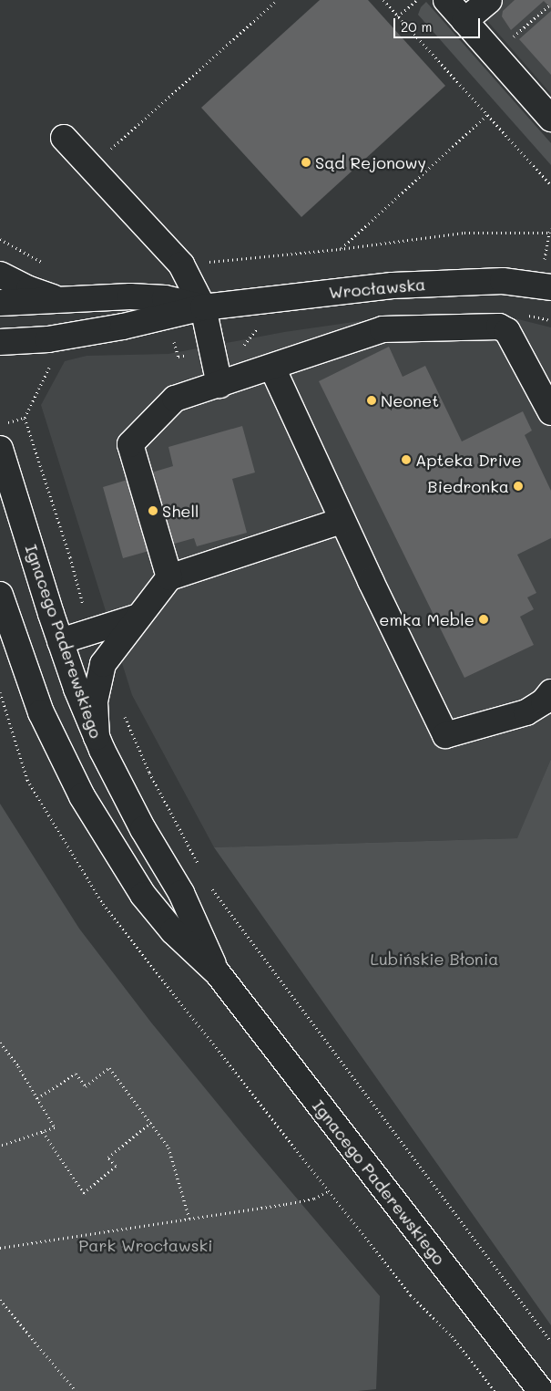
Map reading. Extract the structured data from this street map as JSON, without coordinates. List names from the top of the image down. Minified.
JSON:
{"streets":{"street":["Wrocławska","Ignacego Paderewskiego"]},"parks":["Lubińskie Błonia","Park Wrocławski"],"places":["Sąd Rejonowy","Neonet","Apteka Drive","Biedronka","Shell","emka Meble"],"scale_bar":"20 m"}
